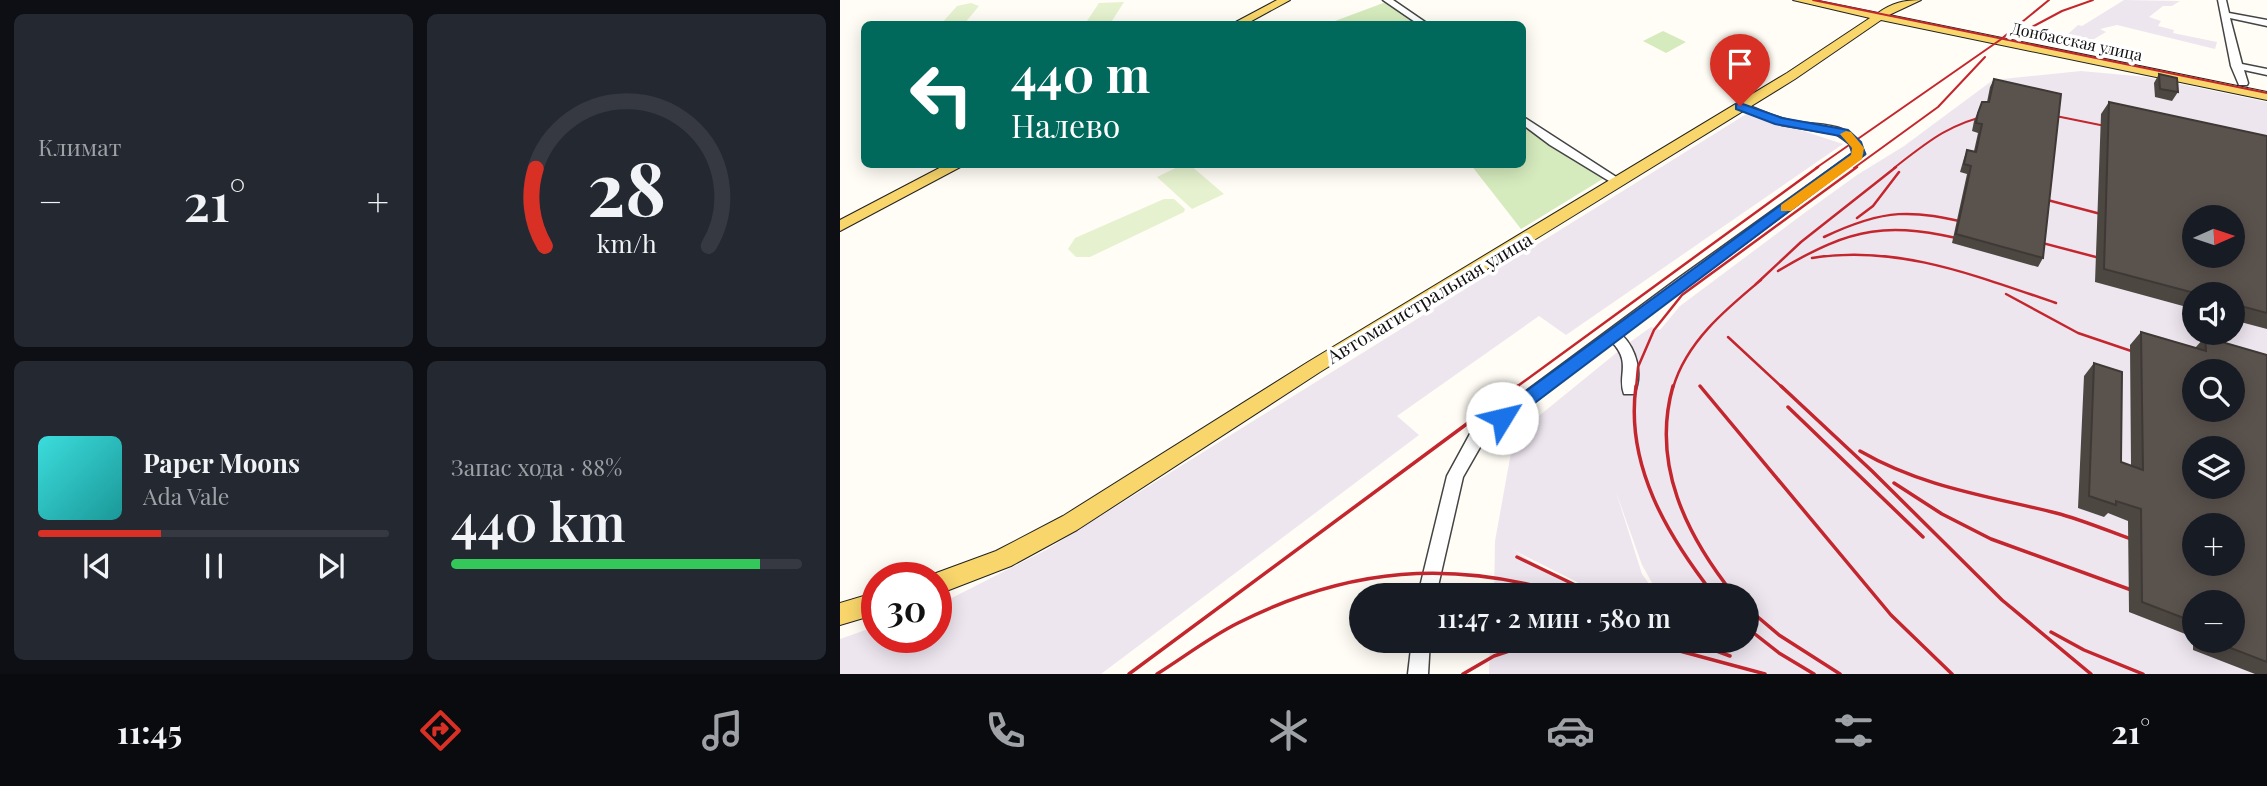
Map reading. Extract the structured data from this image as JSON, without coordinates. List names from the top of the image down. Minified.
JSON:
{"streets":{"main road":["Донбасская улица","Автомагистральная улица"]},"crossings":[["Донбасская улица","Автомагистральная улица"]],"north":"right","page":{"tile":["Климат",["Запас хода · 88%","440 km"]],"turn":["440 m","Налево"],"heat":["−","21°","+"],"map_buttons":["+","−"],"song":["Paper Moons","Ada Vale"],"limit":"30","trip":"11:47 · 2 мин · 580 m","tabs":["11:45","21°"],"gauge":["28","km/h"]}}
